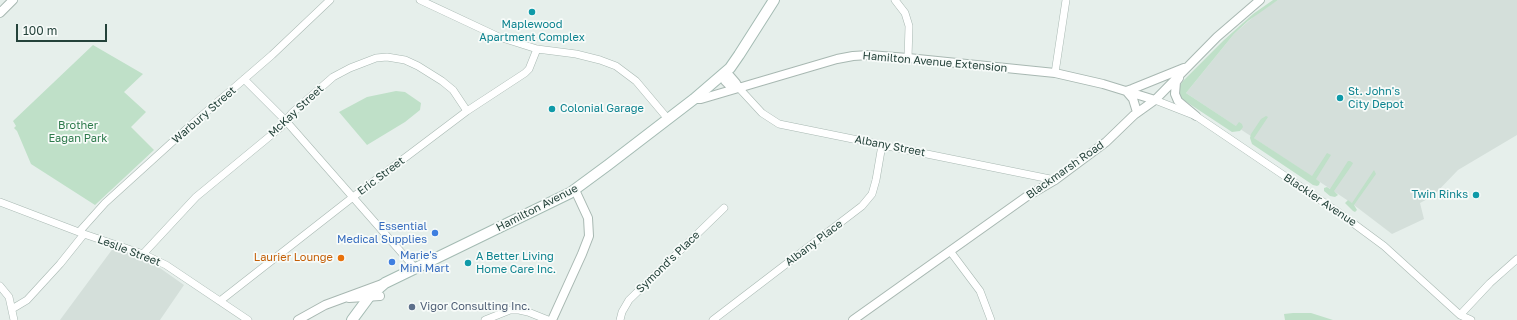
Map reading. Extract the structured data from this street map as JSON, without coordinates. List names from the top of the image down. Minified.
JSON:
{"streets":{"main road":["Hamilton Avenue"],"street":["Hamilton Avenue Extension","McKay Street","Warbury Street","Albany Street","Blackmarsh Road","Eric Street","Blackler Avenue","Albany Place","Leslie Street","Symond's Place"]},"crossings":[["Hamilton Avenue Extension","Albany Street"],["Hamilton Avenue Extension","Blackmarsh Road"],["Hamilton Avenue Extension","Blackler Avenue"],["Hamilton Avenue Extension","Hamilton Avenue"],["McKay Street","Eric Street"],["McKay Street","Leslie Street"],["Warbury Street","Leslie Street"],["Albany Street","Blackmarsh Road"],["Albany Street","Hamilton Avenue"],["Albany Street","Albany Place"],["Blackmarsh Road","Blackler Avenue"],["Eric Street","Leslie Street"]],"parks":["Brother Eagan Park"],"places":["Maplewood Apartment Complex","St. John's City Depot","Colonial Garage","Twin Rinks","Essential Medical Supplies","Laurier Lounge","Marie's Mini Mart","A Better Living Home Care Inc.","Vigor Consulting Inc."],"scale_bar":"100 m"}
